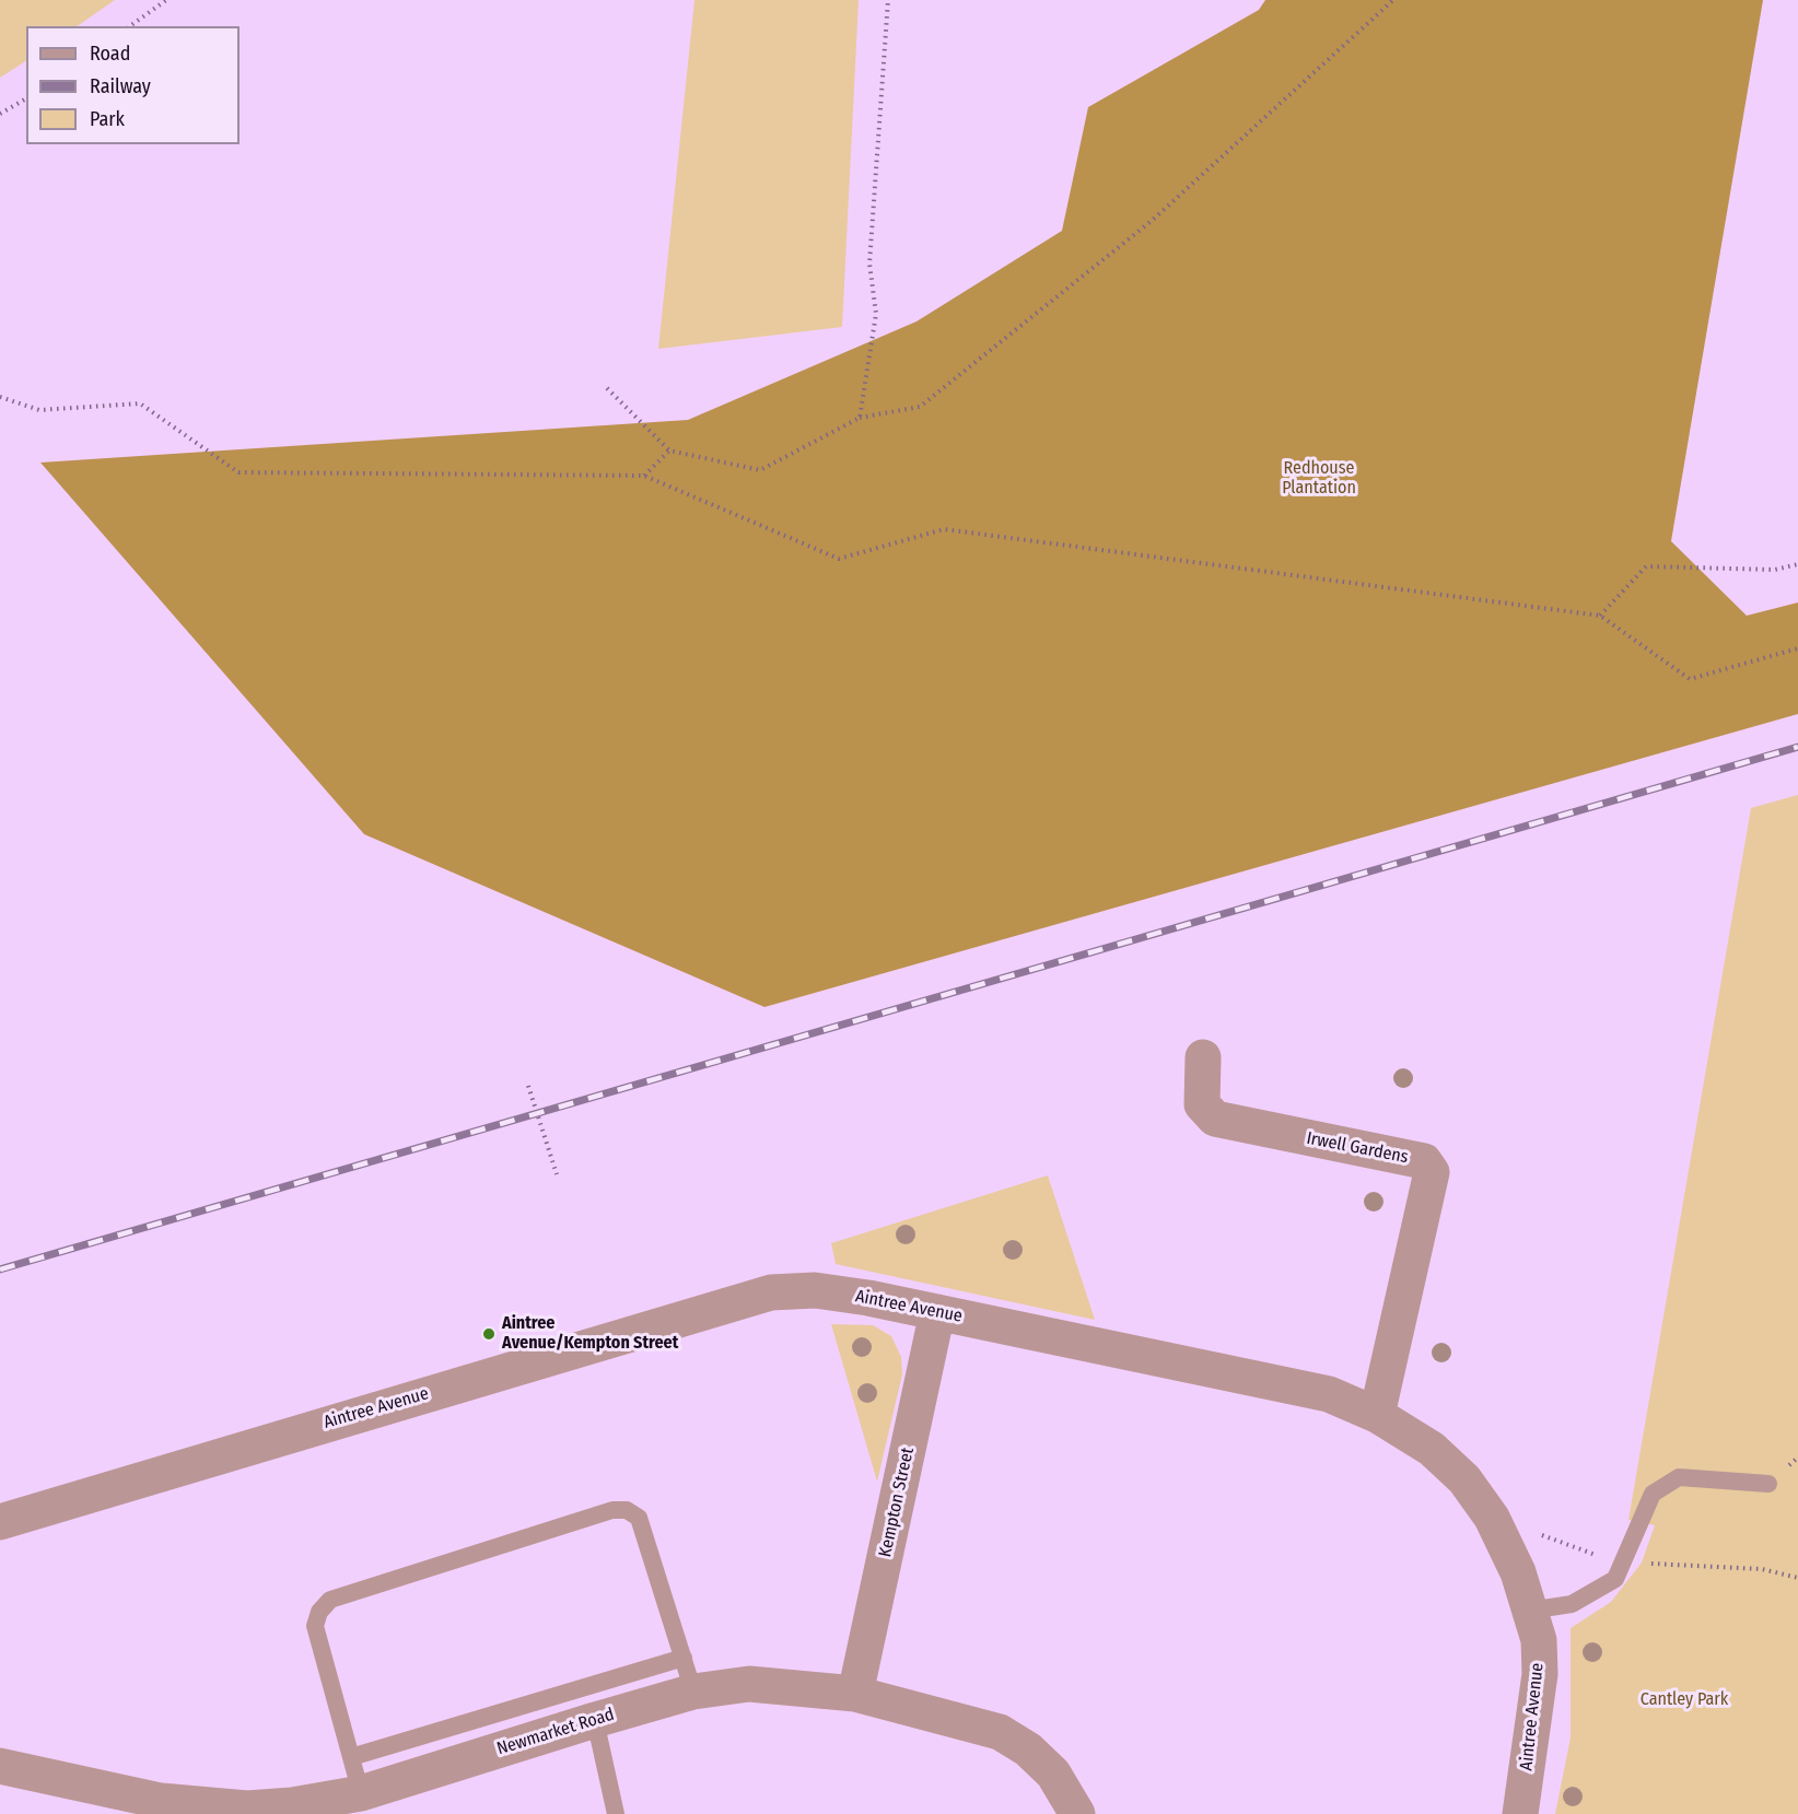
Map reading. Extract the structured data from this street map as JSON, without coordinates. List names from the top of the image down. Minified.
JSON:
{"streets":{"street":["Irwell Gardens","Aintree Avenue","Kempton Street","Newmarket Road"]},"crossings":[["Irwell Gardens","Aintree Avenue"],["Aintree Avenue","Kempton Street"],["Kempton Street","Newmarket Road"]],"parks":["Redhouse Plantation","Cantley Park"],"places":["Aintree Avenue/Kempton Street"],"legend":["Road","Railway","Park"]}
